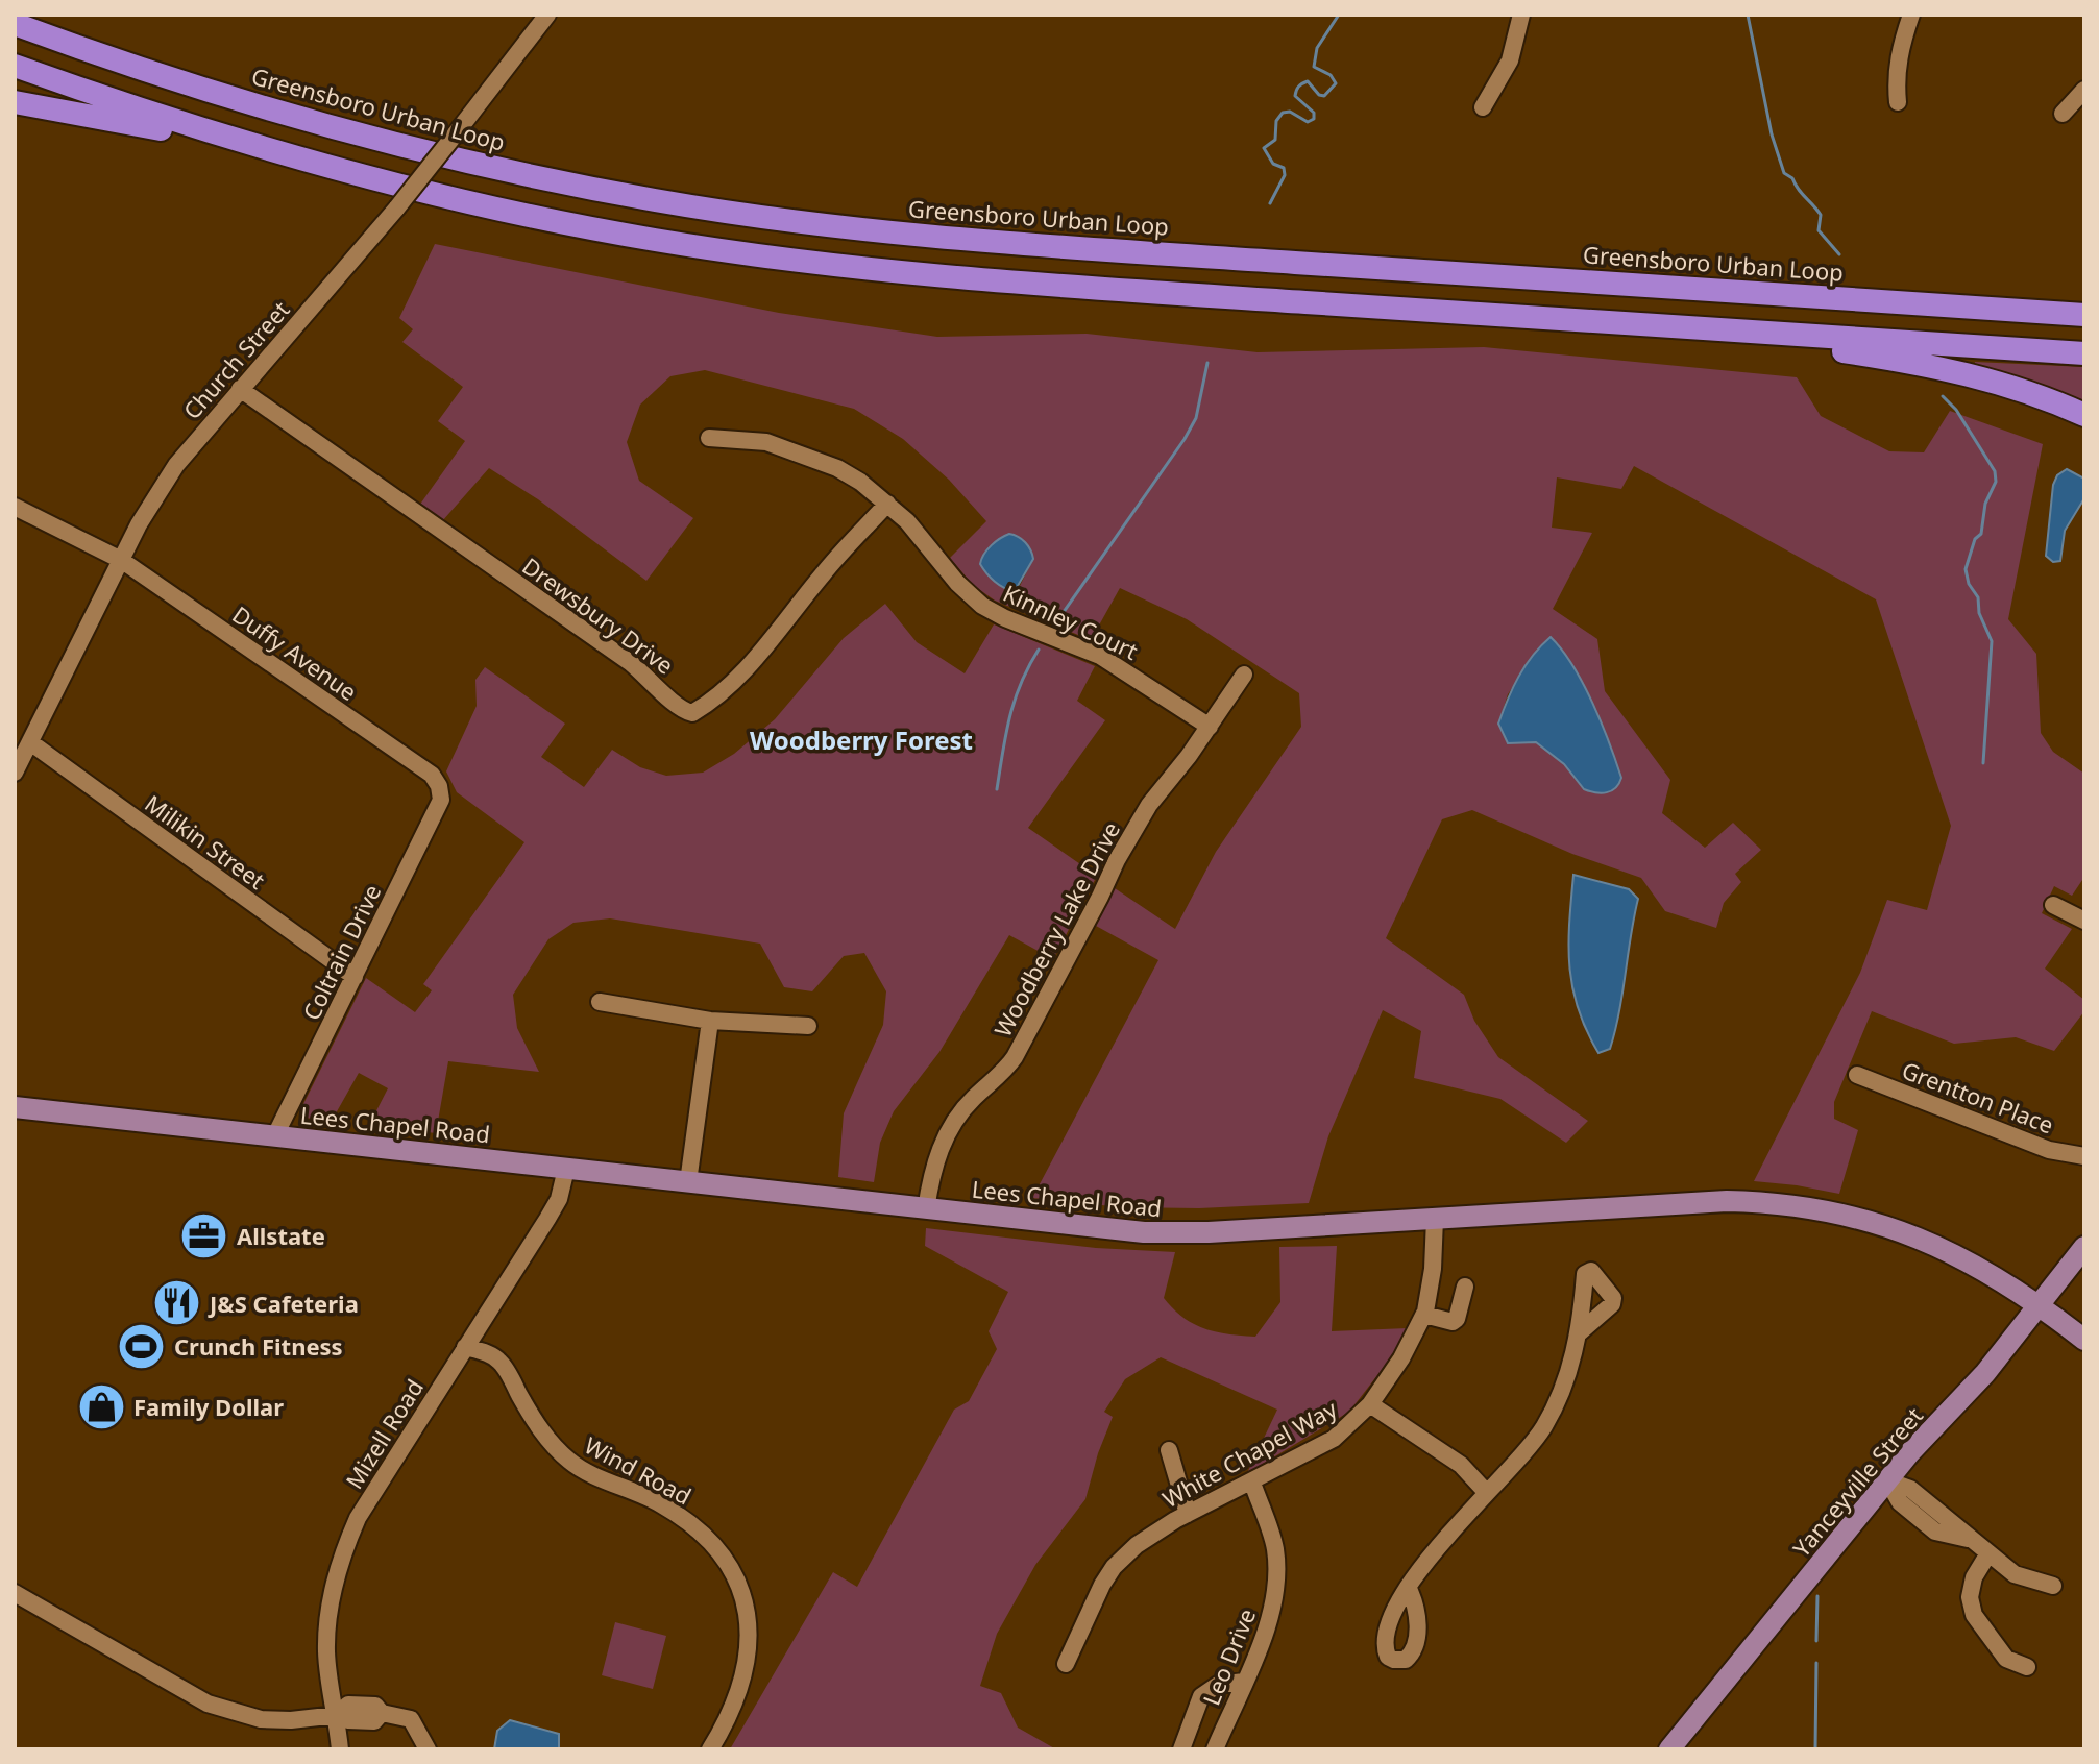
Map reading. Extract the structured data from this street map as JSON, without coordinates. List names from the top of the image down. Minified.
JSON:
{"streets":{"highway":["Greensboro Urban Loop"],"main road":["Lees Chapel Road","Yanceyville Street"],"street":["Church Street","Drewsbury Drive","Kinnley Court","Duffy Avenue","Milikin Street","Woodberry Lake Drive","Coltrain Drive","Grentton Place","Mizell Road","White Chapel Way","Wind Road","Leo Drive"]},"crossings":[["Church Street","Drewsbury Drive"],["Church Street","Duffy Avenue"],["Church Street","Milikin Street"],["Drewsbury Drive","Kinnley Court"],["Kinnley Court","Woodberry Lake Drive"],["Duffy Avenue","Coltrain Drive"],["Milikin Street","Coltrain Drive"],["Woodberry Lake Drive","Lees Chapel Road"],["Coltrain Drive","Lees Chapel Road"],["Lees Chapel Road","Mizell Road"],["Lees Chapel Road","White Chapel Way"],["Lees Chapel Road","Yanceyville Street"],["Mizell Road","Wind Road"],["White Chapel Way","Leo Drive"]],"districts":["Woodberry Forest"],"places":{"office":["Allstate"],"restaurant":["J&S Cafeteria"],"sports":["Crunch Fitness"],"shop":["Family Dollar"]}}
